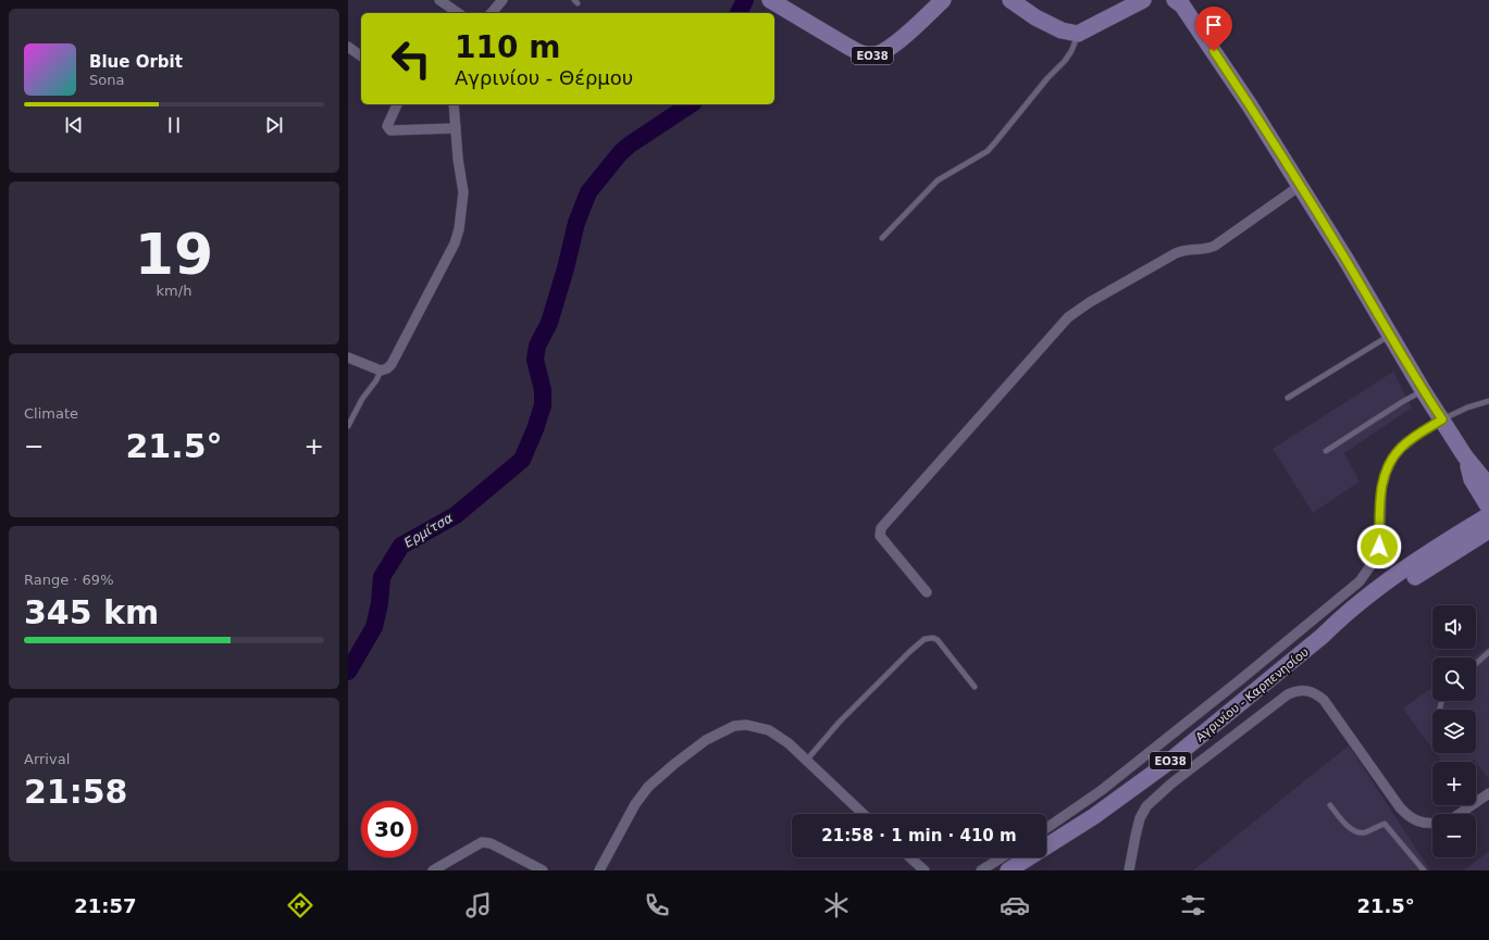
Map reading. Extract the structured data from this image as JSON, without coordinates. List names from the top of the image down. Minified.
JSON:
{"streets":{"main road":["ΕΟ38","Αγρινίου - Καρπενησίου"]},"crossings":[["ΕΟ38","Αγρινίου - Καρπενησίου"]],"water":["Ερμίτσα"],"page":{"turn":["110 m","Αγρινίου - Θέρμου"],"song":["Blue Orbit","Sona"],"tile":[["19","km/h"],"Climate",["Range · 69%","345 km"],["Arrival","21:58"]],"heat":["−","21.5°","+"],"map_buttons":["+","−"],"limit":"30","trip":"21:58 · 1 min · 410 m","tabs":["21:57","21.5°"]}}
